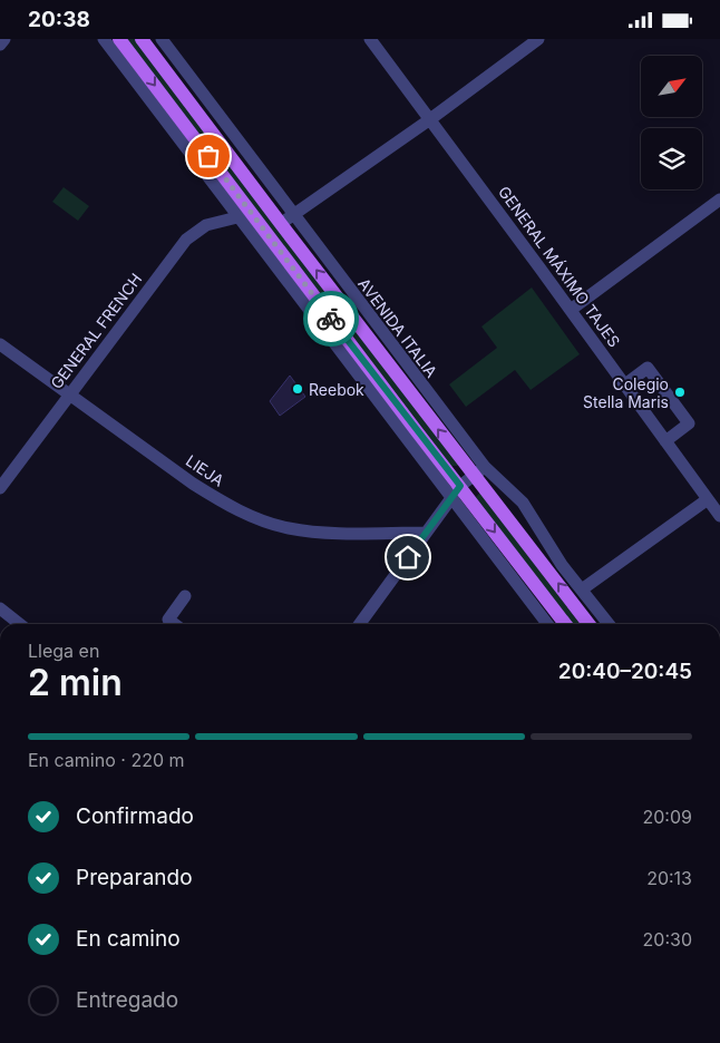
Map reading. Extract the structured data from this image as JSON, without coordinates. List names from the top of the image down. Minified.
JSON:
{"streets":{"main road":["AVENIDA ITALIA"],"street":["GENERAL MÁXIMO TAJES","GENERAL FRENCH","LIEJA"]},"crossings":[["GENERAL FRENCH","LIEJA"]],"places":["Reebok","Colegio Stella Maris"],"north":"top right","page":{"status":"20:38","heading":["2 min","Llega en","20:40–20:45"],"bar":"En camino · 220 m","list":[["Confirmado","20:09"],["Preparando","20:13"],["En camino","20:30"],"Entregado"]}}
